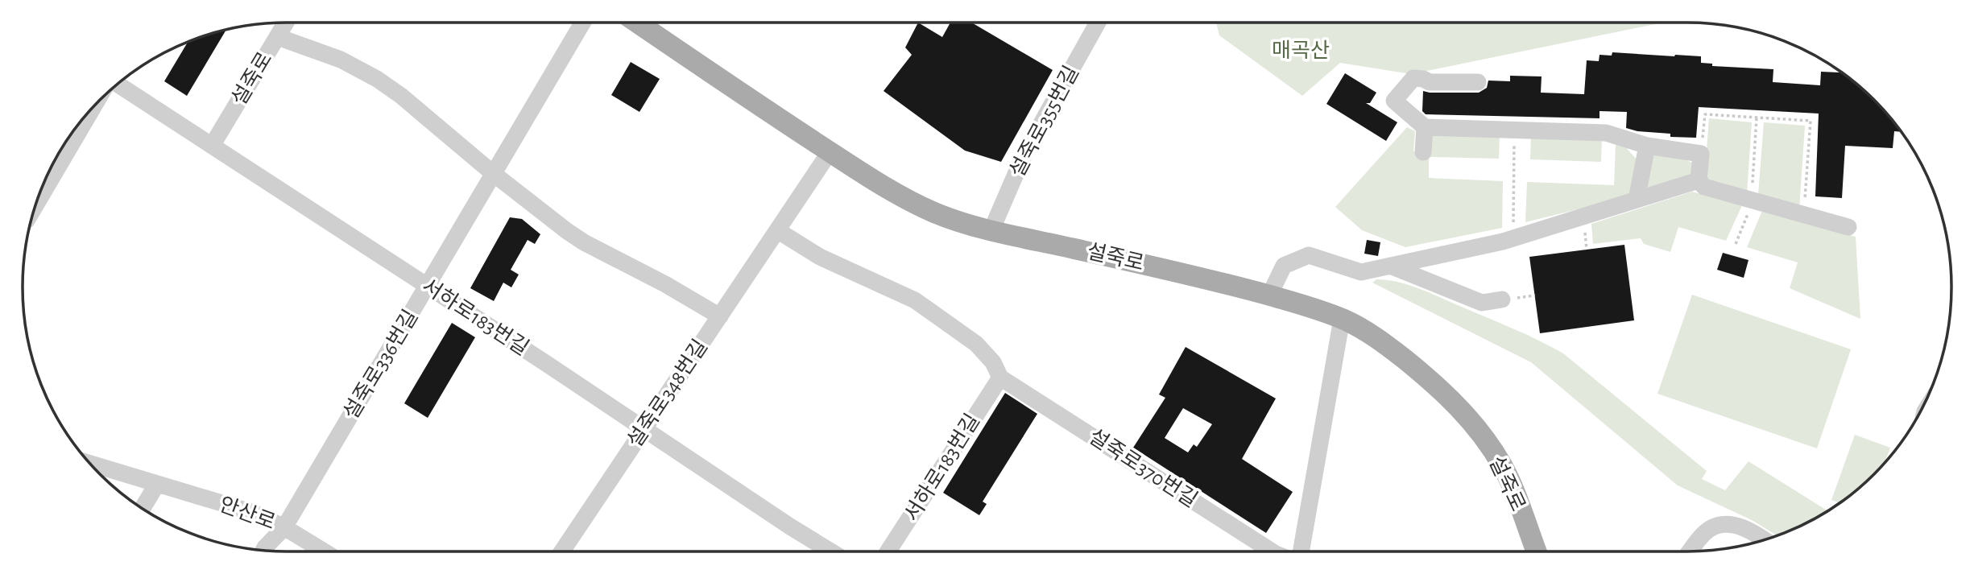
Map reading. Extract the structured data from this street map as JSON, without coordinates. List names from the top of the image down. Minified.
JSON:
{"streets":{"main road":["설죽로"],"street":["설죽로355번길","서하로183번길","설죽로336번길","설죽로348번길","설죽로370번길","안산로"]},"crossings":[["설죽로","설죽로355번길"],["설죽로","서하로183번길"],["설죽로","설죽로348번길"],["서하로183번길","설죽로336번길"],["서하로183번길","설죽로348번길"],["서하로183번길","설죽로370번길"],["설죽로336번길","안산로"]],"parks":["매곡산"]}
